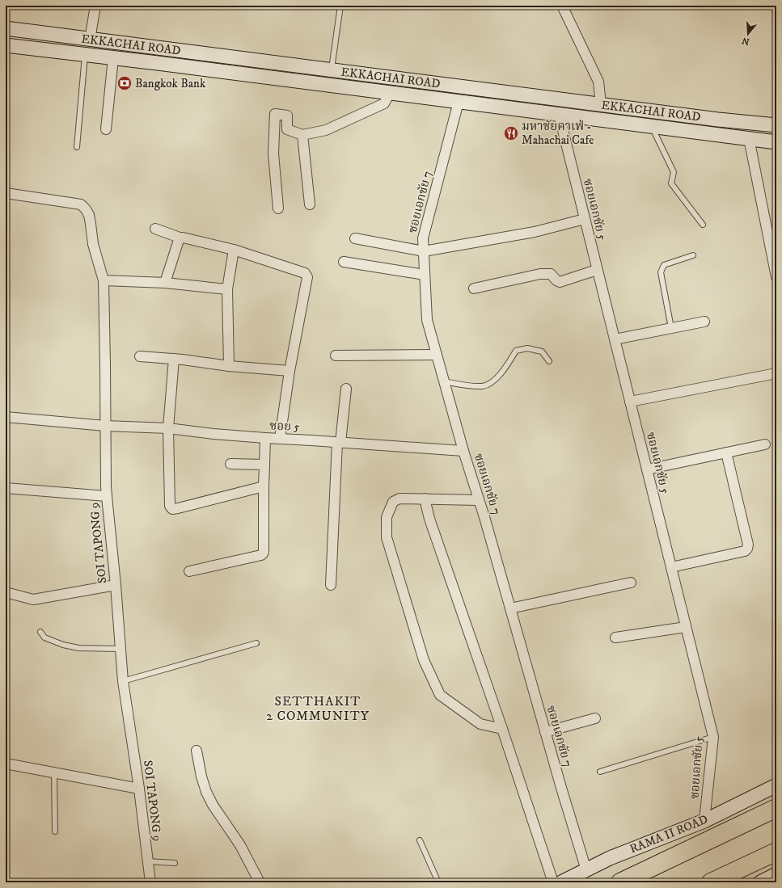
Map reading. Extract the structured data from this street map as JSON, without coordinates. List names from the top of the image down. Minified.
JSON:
{"streets":{"highway":["RAMA II ROAD"],"main road":["EKKACHAI ROAD"],"street":["ซอยเอกชัย 7","ซอยเอกชัย 5","ซอย 5","SOI TAPONG 9"]},"crossings":[["EKKACHAI ROAD","ซอยเอกชัย 7"],["EKKACHAI ROAD","ซอยเอกชัย 5"],["ซอยเอกชัย 7","ซอย 5"],["ซอยเอกชัย 7","RAMA II ROAD"],["ซอยเอกชัย 5","RAMA II ROAD"],["ซอย 5","SOI TAPONG 9"]],"districts":["SETTHAKIT 2 COMMUNITY"],"places":{"bank":["Bangkok Bank"],"restaurant":["มหาชัยคาเฟ่ - Mahachai Cafe"]},"north":"bottom"}
